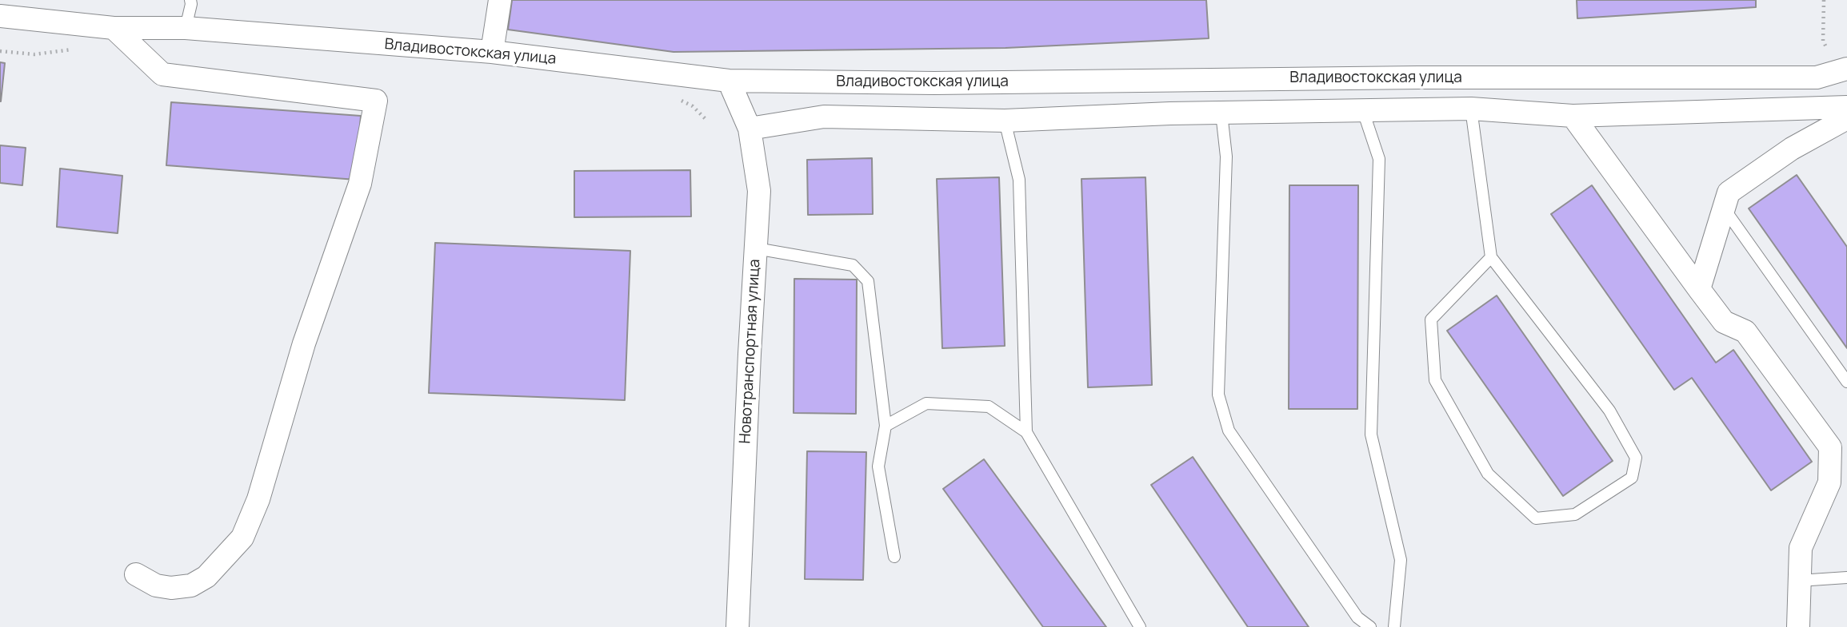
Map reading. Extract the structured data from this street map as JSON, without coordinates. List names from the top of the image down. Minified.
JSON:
{"streets":{"street":["Владивостокская улица","Новотранспортная улица"]},"crossings":[["Владивостокская улица","Новотранспортная улица"]]}
